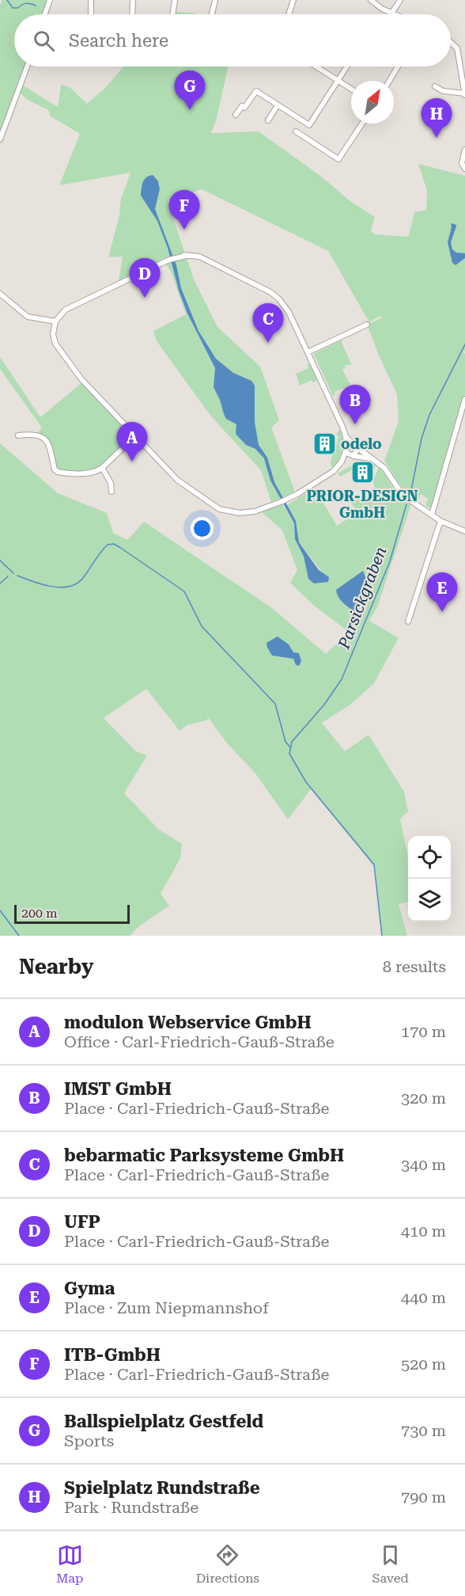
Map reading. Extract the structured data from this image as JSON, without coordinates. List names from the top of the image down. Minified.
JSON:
{"water":["Parsickgraben"],"places":{"building":["odelo","PRIOR-DESIGN GmbH"]},"scale_bar":"200 m","north":"top right","page":{"search":"Search here","pins":["G","H","F","D","C","B","A","E"],"scale":"200 m","heading":["Nearby","8 results"],"list":[{"mark":"A","name":"modulon Webservice GmbH","note":"Office · Carl-Friedrich-Gauß-Straße","value":"170 m"},{"mark":"B","name":"IMST GmbH","note":"Place · Carl-Friedrich-Gauß-Straße","value":"320 m"},{"mark":"C","name":"bebarmatic Parksysteme GmbH","note":"Place · Carl-Friedrich-Gauß-Straße","value":"340 m"},{"mark":"D","name":"UFP","note":"Place · Carl-Friedrich-Gauß-Straße","value":"410 m"},{"mark":"E","name":"Gyma","note":"Place · Zum Niepmannshof","value":"440 m"},{"mark":"F","name":"ITB-GmbH","note":"Place · Carl-Friedrich-Gauß-Straße","value":"520 m"},{"mark":"G","name":"Ballspielplatz Gestfeld","note":"Sports","value":"730 m"},{"mark":"H","name":"Spielplatz Rundstraße","note":"Park · Rundstraße","value":"790 m"}],"nav":["Map","Directions","Saved"]}}
